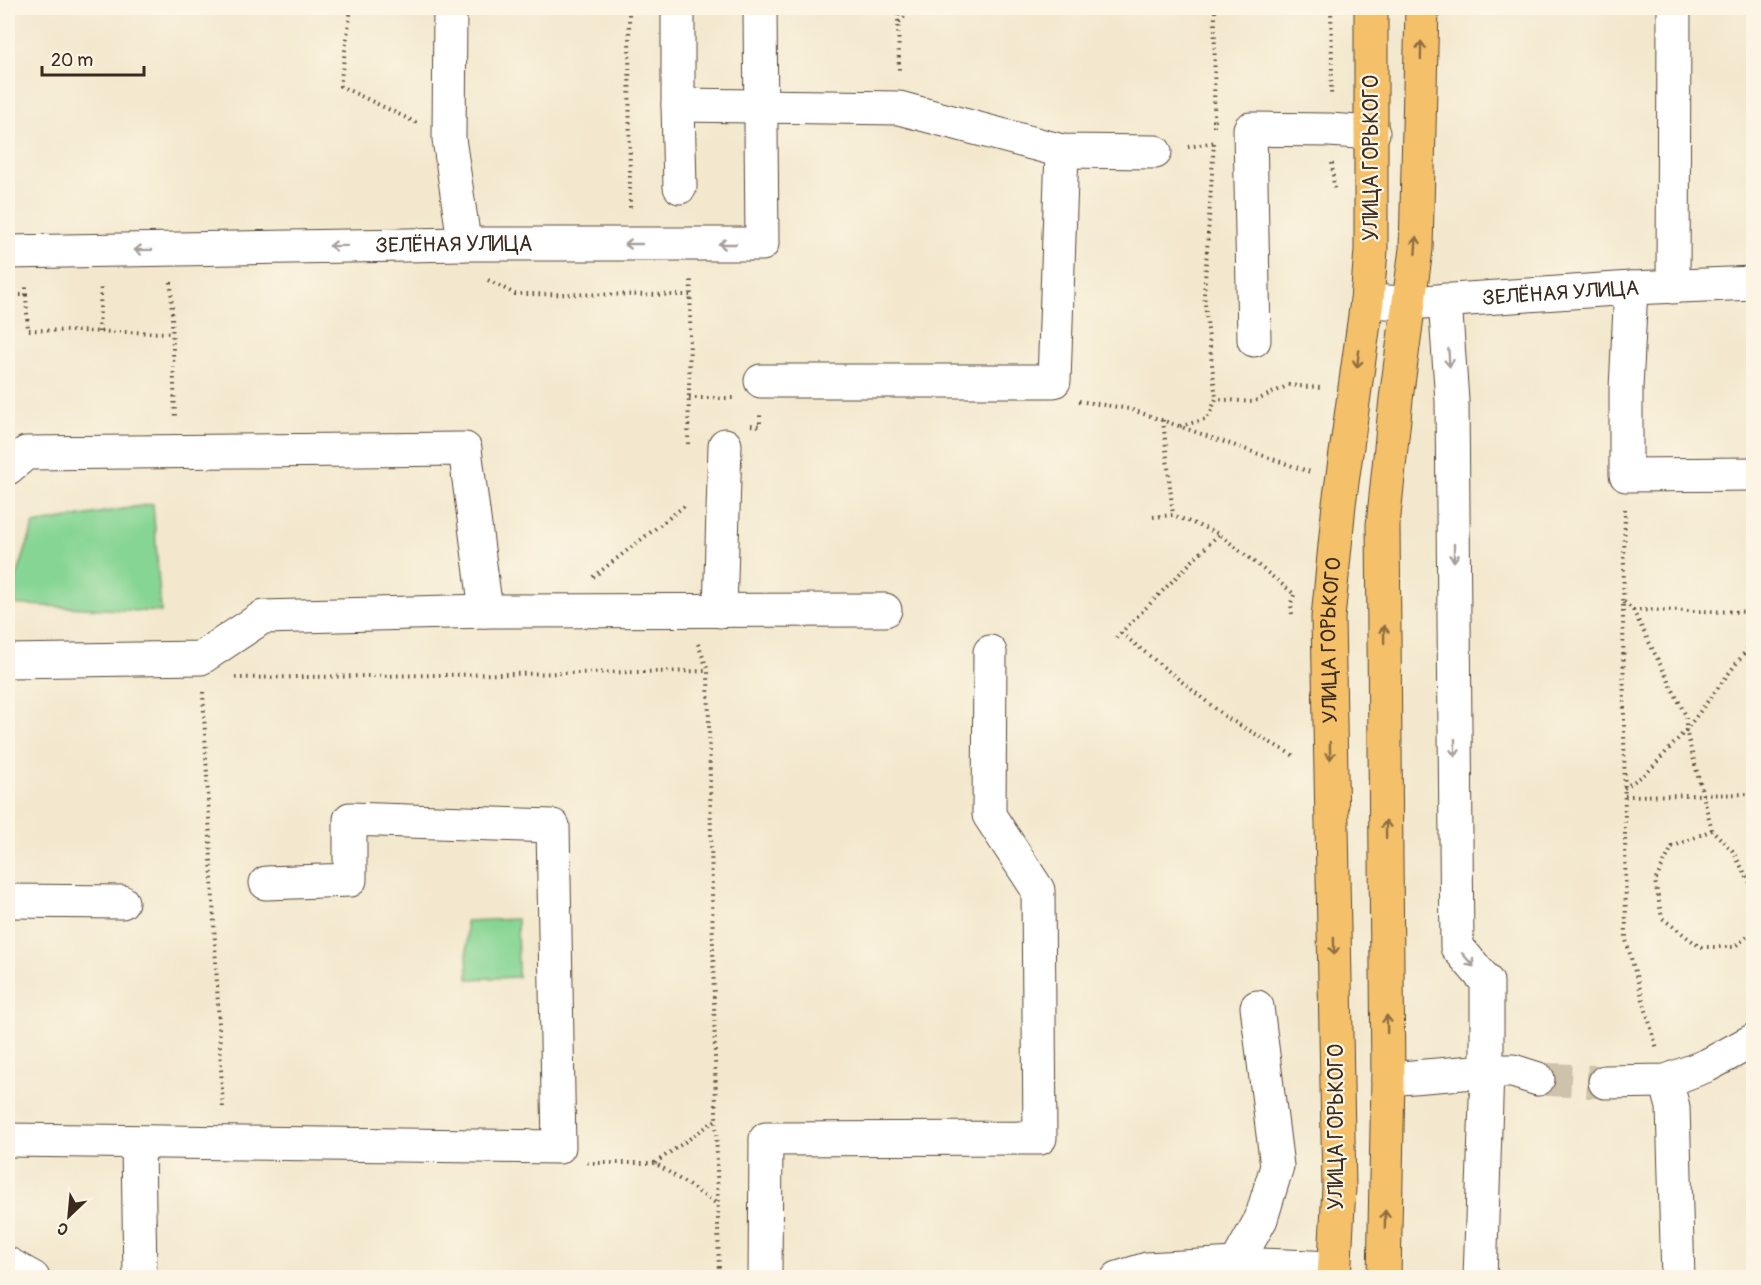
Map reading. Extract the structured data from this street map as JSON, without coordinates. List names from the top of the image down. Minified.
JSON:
{"streets":{"main road":["УЛИЦА ГОРЬКОГО"],"street":["ЗЕЛЁНАЯ УЛИЦА"]},"crossings":[["УЛИЦА ГОРЬКОГО","ЗЕЛЁНАЯ УЛИЦА"]],"scale_bar":"20 m","north":"bottom left"}
